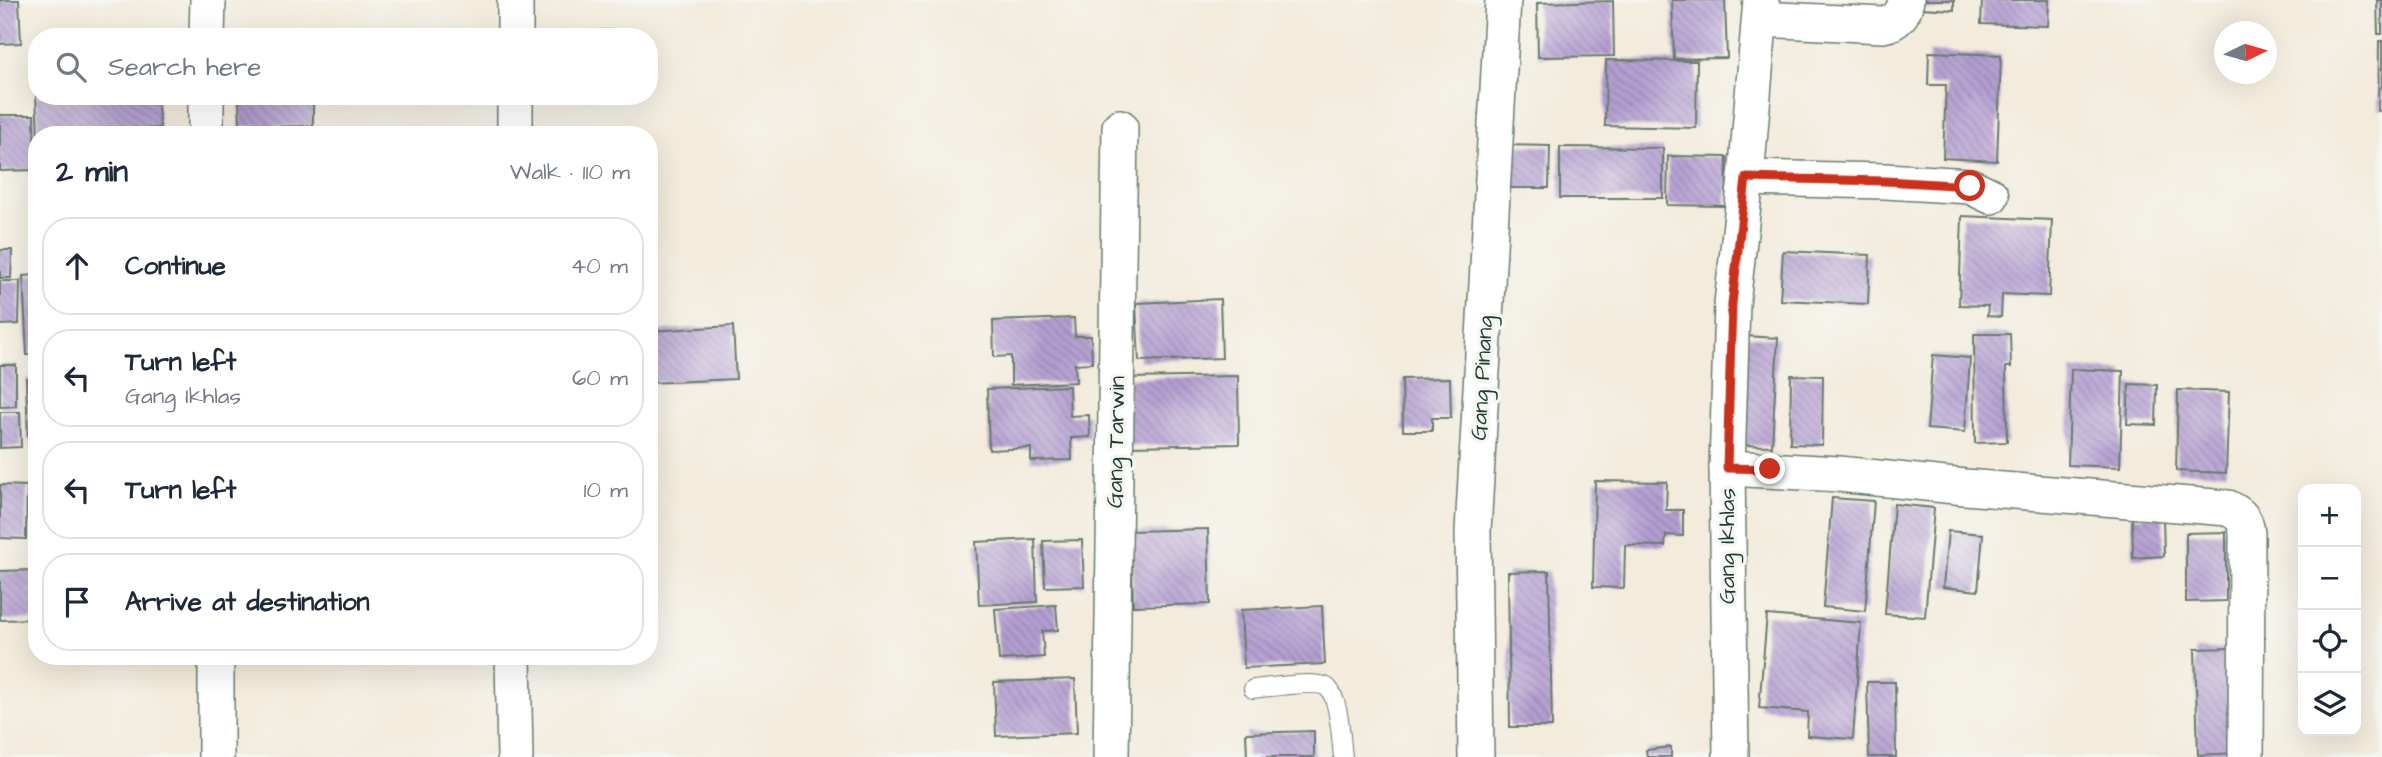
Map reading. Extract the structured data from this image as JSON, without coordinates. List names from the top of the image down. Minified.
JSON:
{"streets":{"street":["Gang Pinang","Gang Tarwin","Gang Ikhlas"]},"north":"right","page":{"search":"Search here","heading":["2 min","Walk · 110 m"],"list":[["Continue","40 m"],["Turn left","Gang Ikhlas","60 m"],["Turn left","10 m"],"Arrive at destination"],"map_buttons":["+","−"]}}
